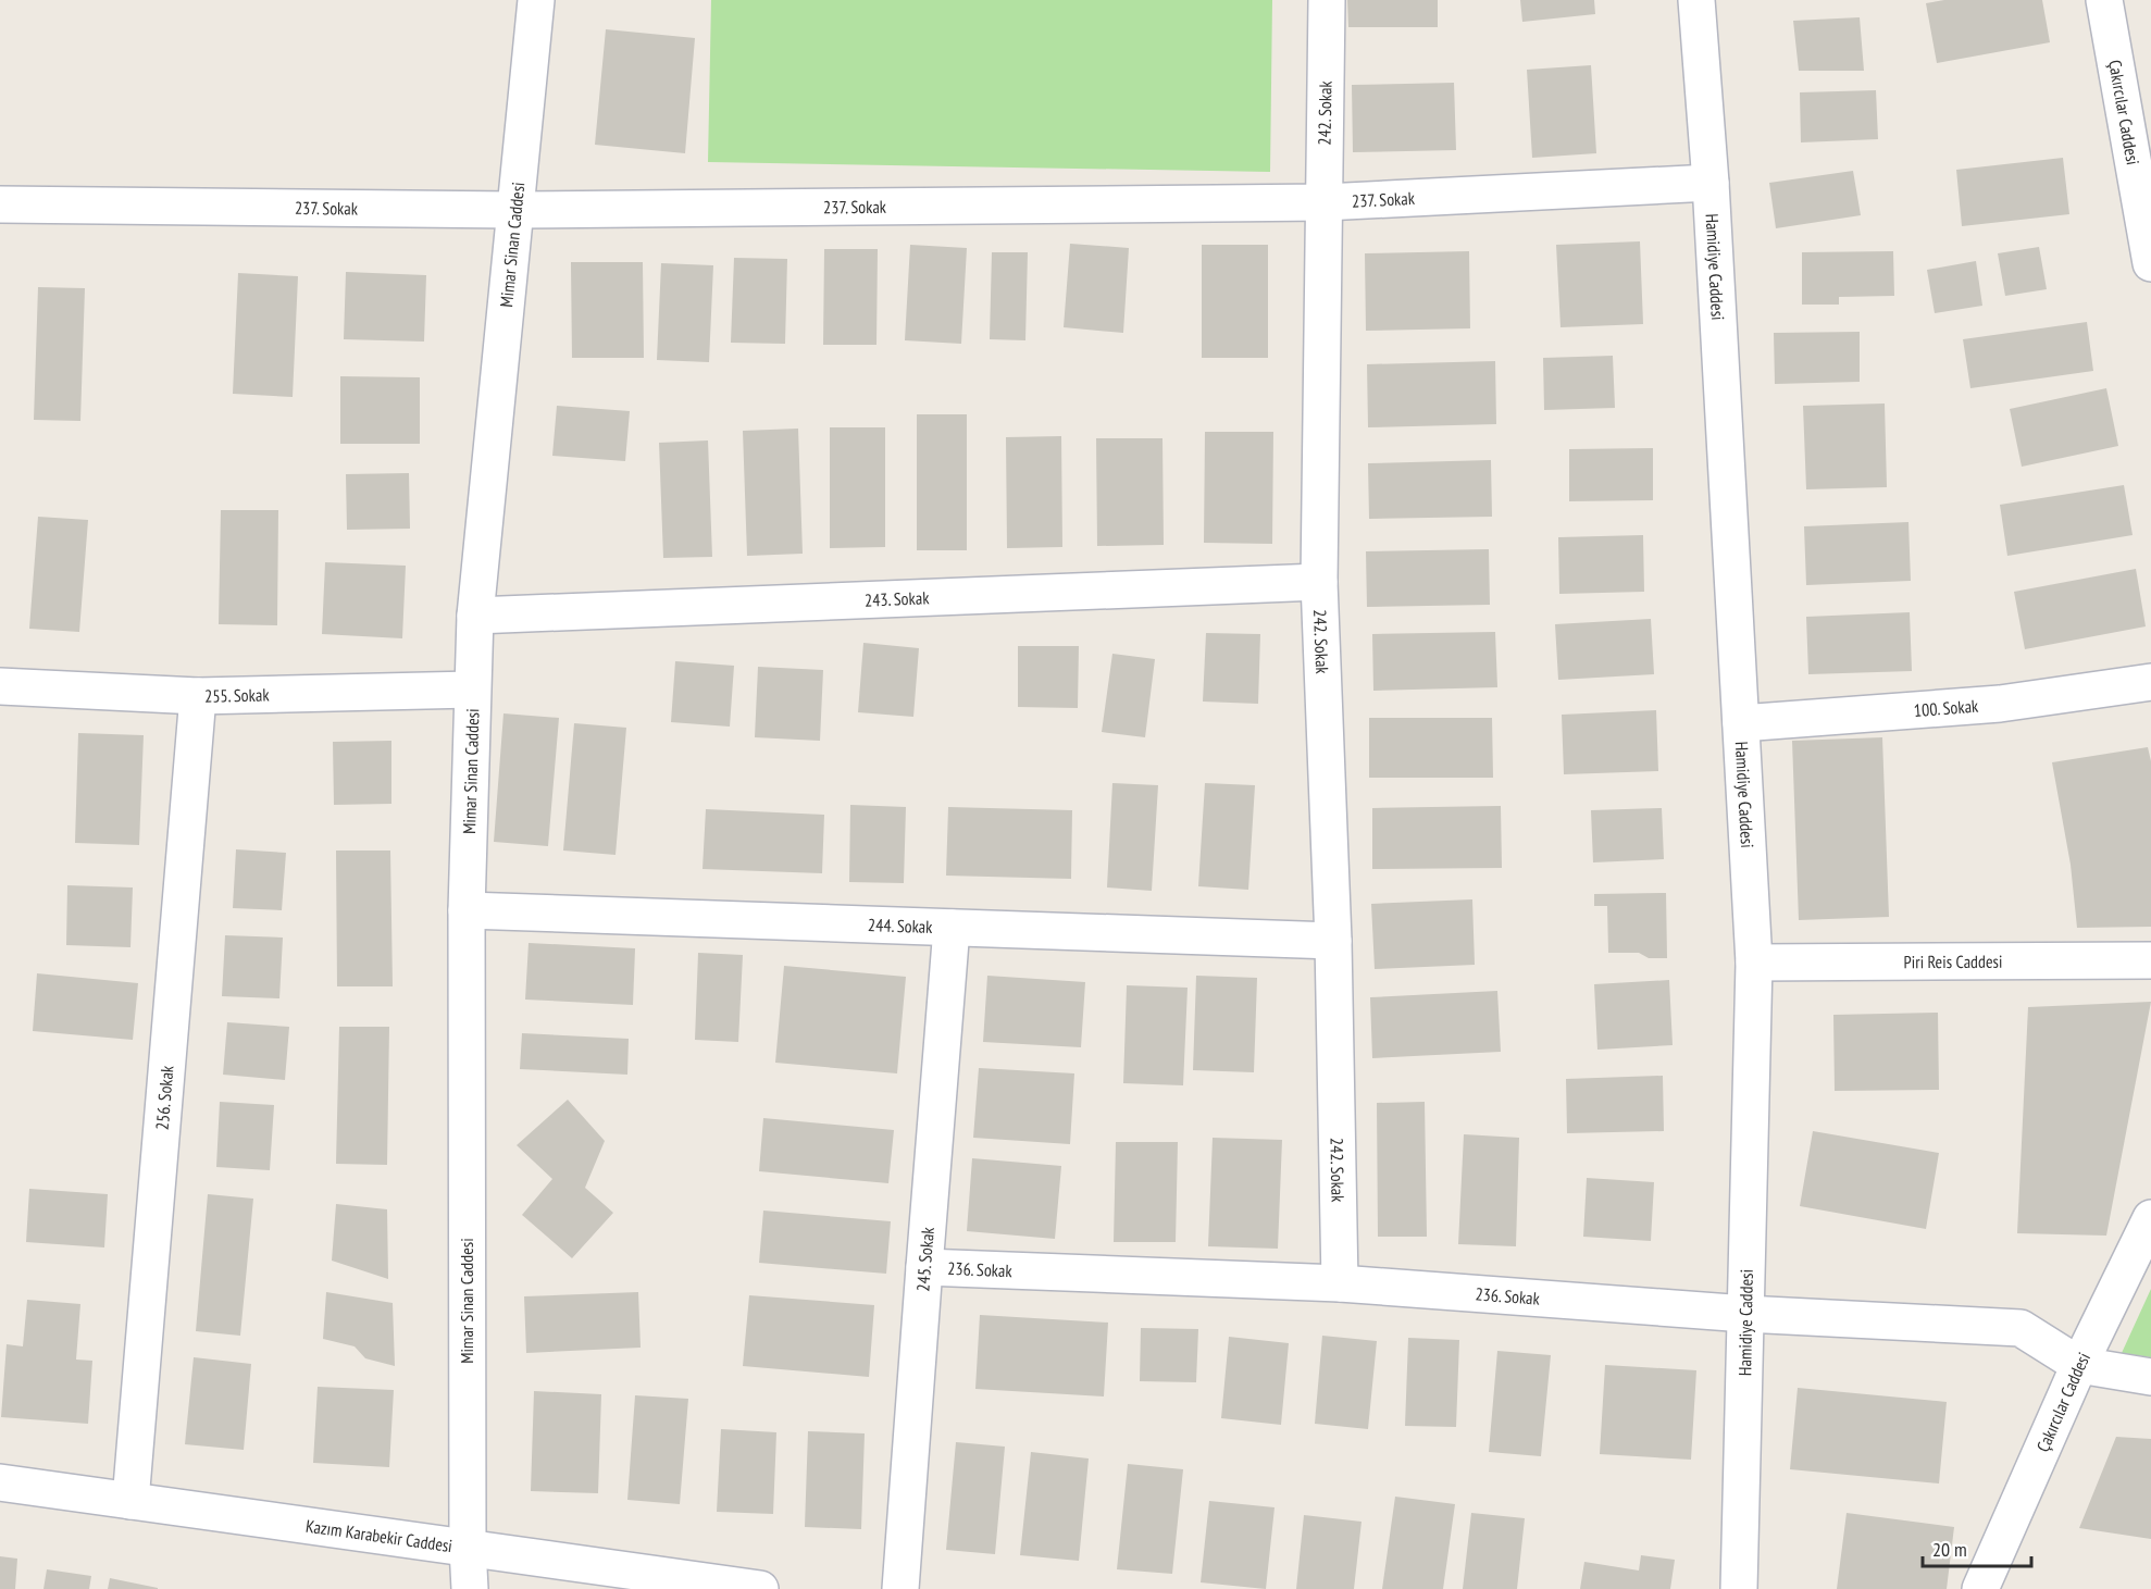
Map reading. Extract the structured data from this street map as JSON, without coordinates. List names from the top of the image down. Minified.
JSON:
{"streets":{"street":["Çakırcılar Caddesi","242. Sokak","237. Sokak","Mimar Sinan Caddesi","Hamidiye Caddesi","243. Sokak","255. Sokak","100. Sokak","244. Sokak","Piri Reis Caddesi","256. Sokak","245. Sokak","236. Sokak","Kazım Karabekir Caddesi"]},"crossings":[["Çakırcılar Caddesi","236. Sokak"],["242. Sokak","237. Sokak"],["242. Sokak","243. Sokak"],["242. Sokak","244. Sokak"],["242. Sokak","236. Sokak"],["237. Sokak","Mimar Sinan Caddesi"],["237. Sokak","Hamidiye Caddesi"],["Mimar Sinan Caddesi","243. Sokak"],["Mimar Sinan Caddesi","255. Sokak"],["Mimar Sinan Caddesi","244. Sokak"],["Mimar Sinan Caddesi","Kazım Karabekir Caddesi"],["Hamidiye Caddesi","100. Sokak"],["Hamidiye Caddesi","Piri Reis Caddesi"],["Hamidiye Caddesi","236. Sokak"],["255. Sokak","256. Sokak"],["244. Sokak","245. Sokak"],["256. Sokak","Kazım Karabekir Caddesi"],["245. Sokak","236. Sokak"]],"scale_bar":"20 m"}
